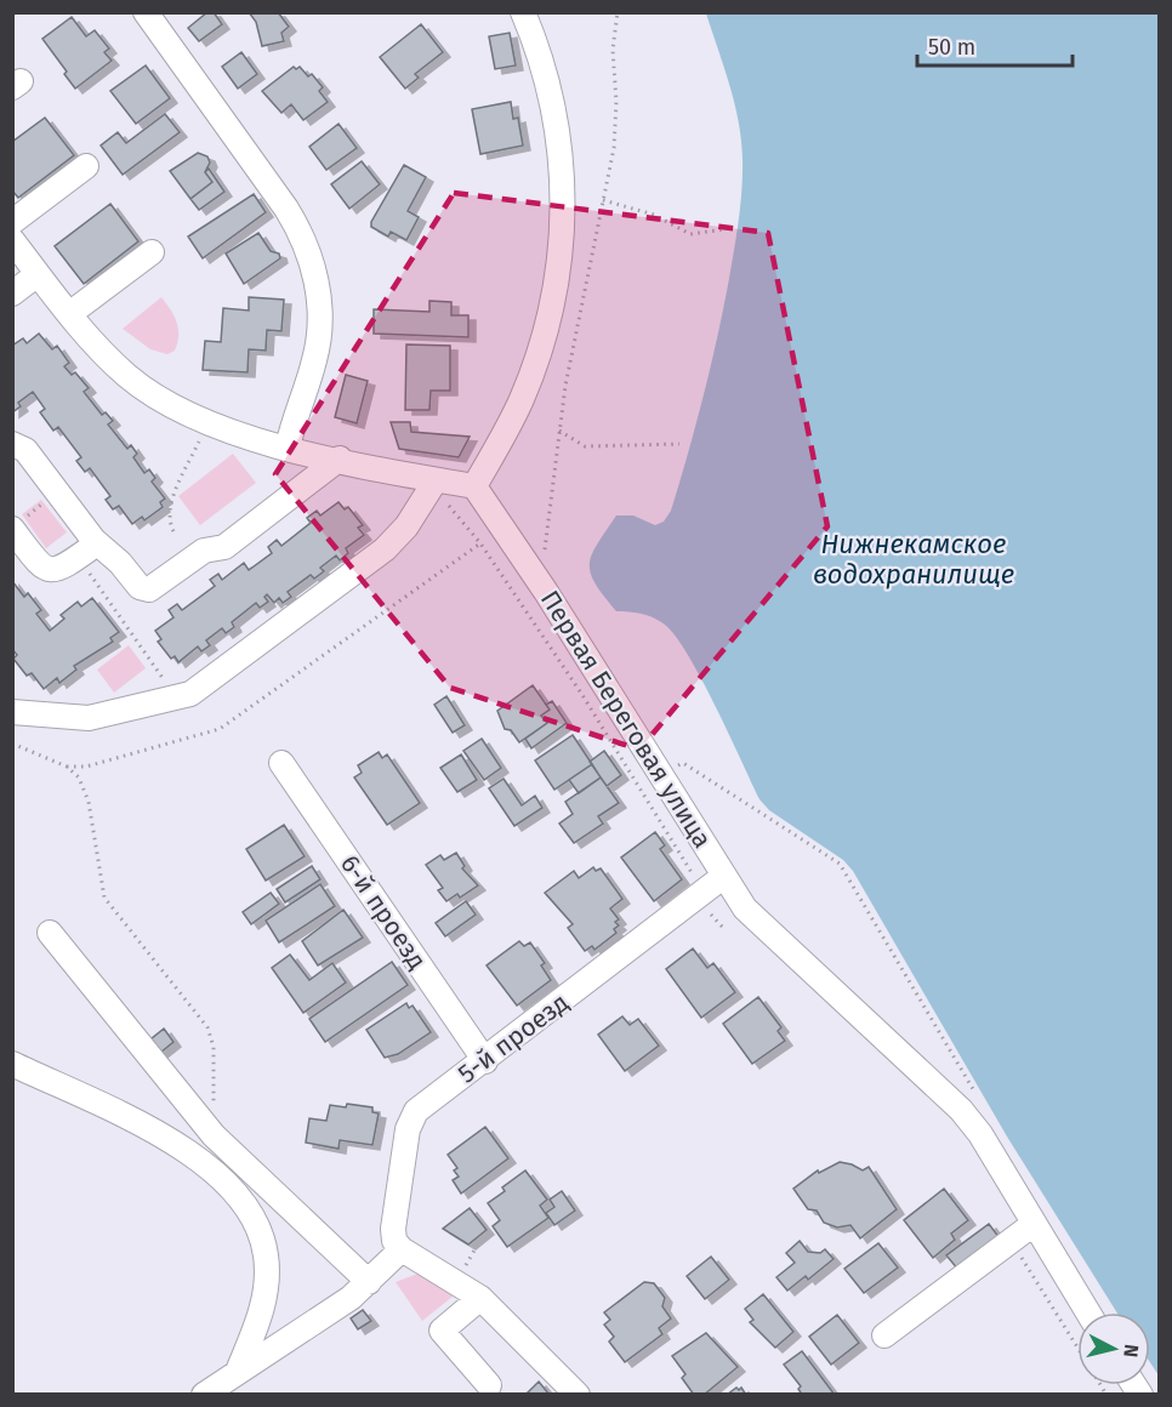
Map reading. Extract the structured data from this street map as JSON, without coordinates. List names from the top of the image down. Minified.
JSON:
{"streets":{"street":["Первая Береговая улица","6-й проезд","5-й проезд"]},"crossings":[["Первая Береговая улица","5-й проезд"],["6-й проезд","5-й проезд"]],"water":["Нижнекамское водохранилище"],"scale_bar":"50 m","north":"right"}
